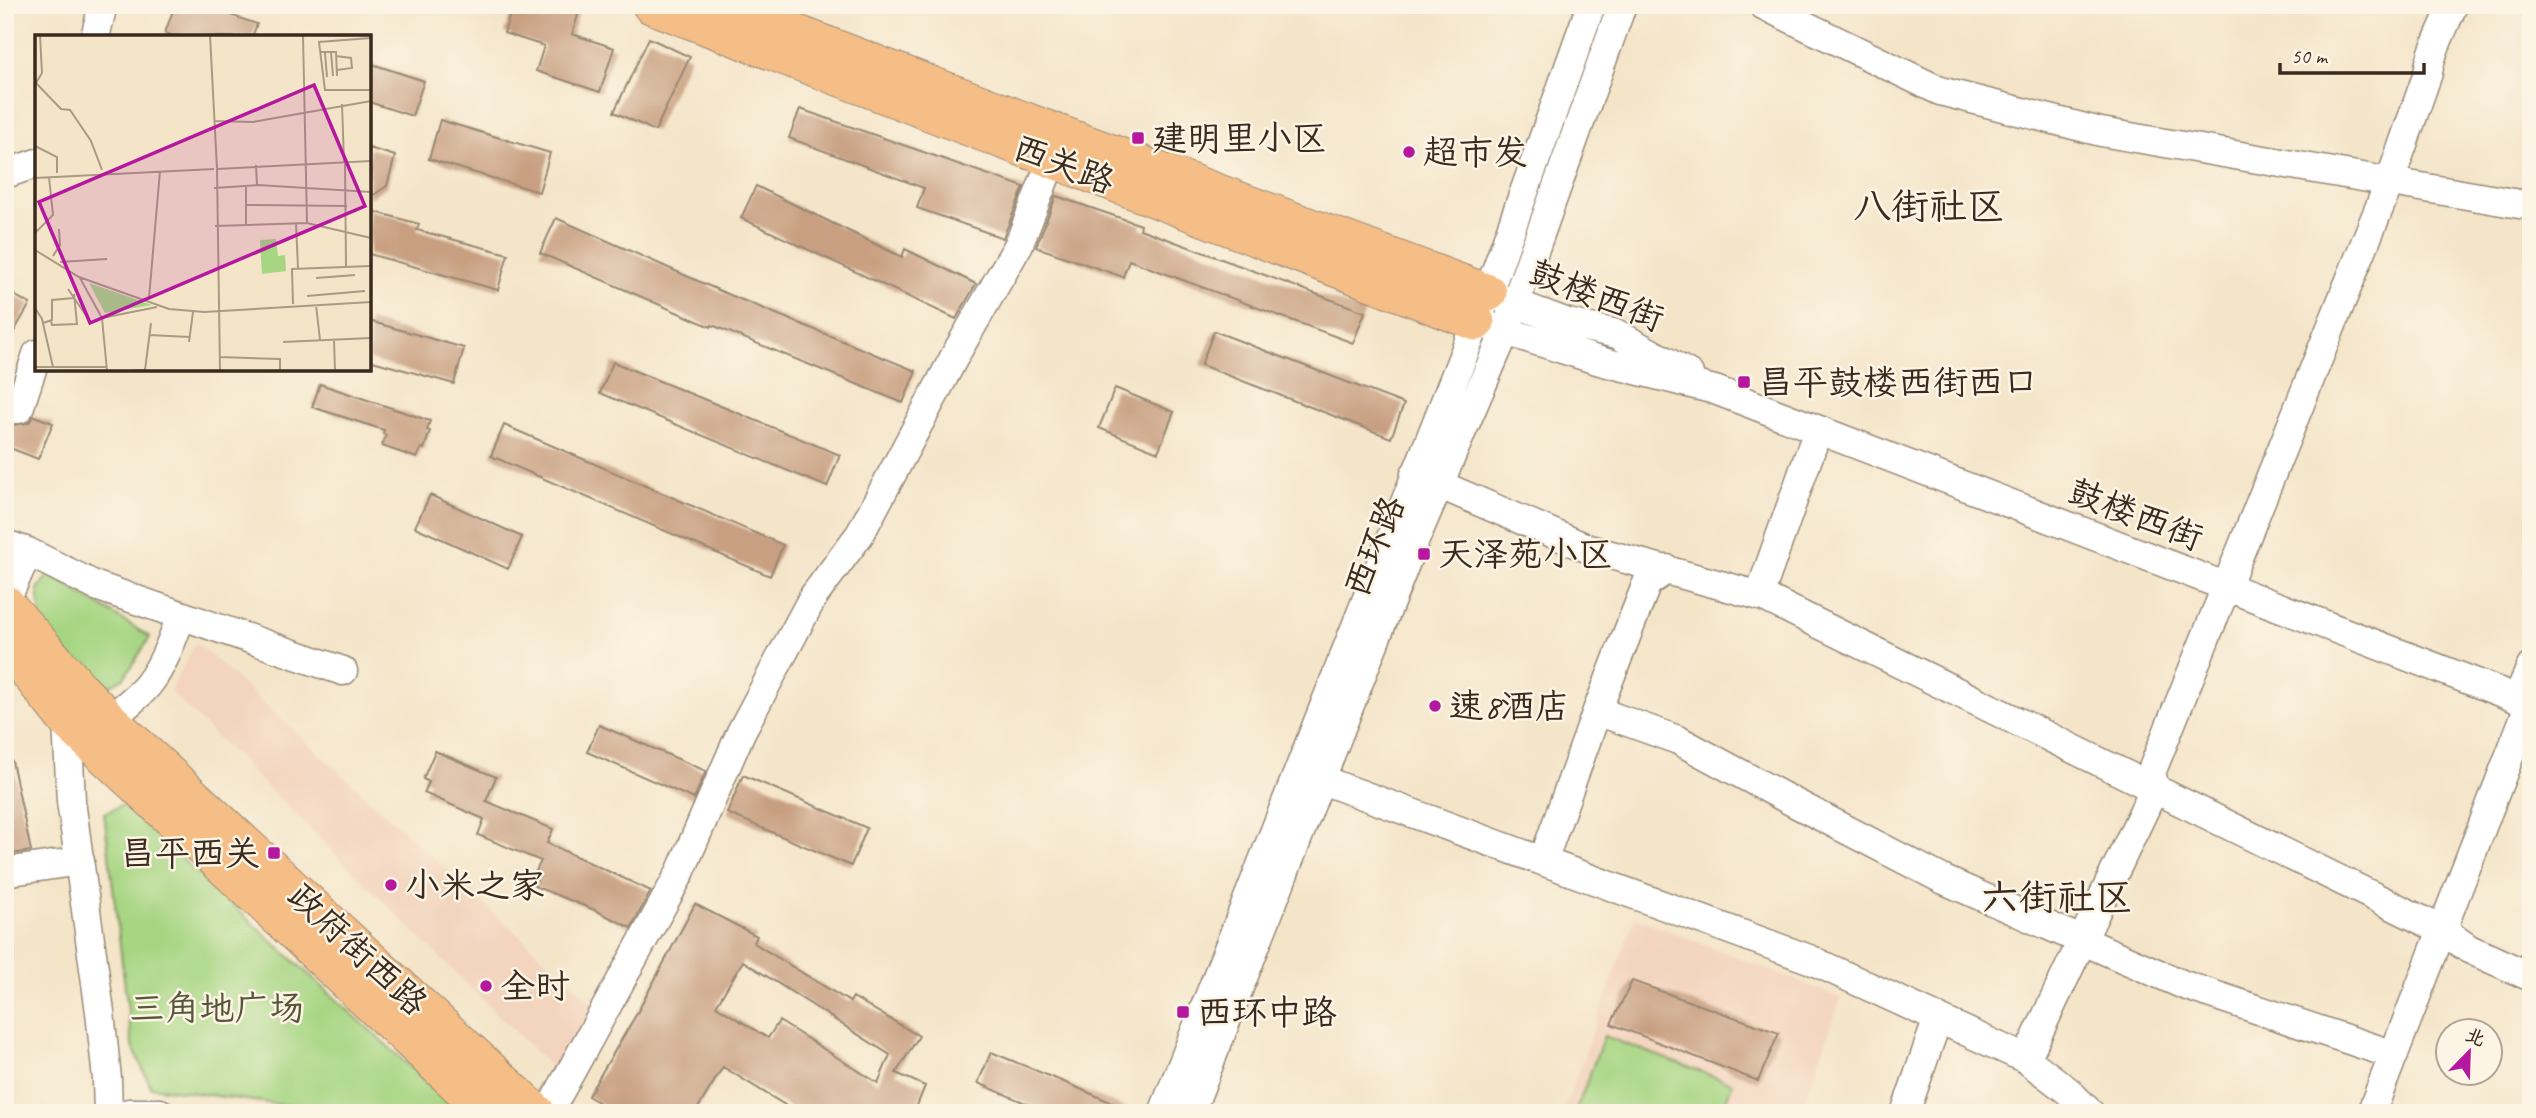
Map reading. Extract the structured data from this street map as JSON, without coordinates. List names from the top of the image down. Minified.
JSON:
{"streets":{"main road":["西关路","政府街西路"],"street":["鼓楼西街","西环路"]},"crossings":[["西关路","鼓楼西街"],["西关路","西环路"],["鼓楼西街","西环路"]],"districts":["八街社区","六街社区"],"parks":["三角地广场"],"places":{"transit":["建明里小区","昌平鼓楼西街西口","天泽苑小区","昌平西关","西环中路"],"other":["超市发","速8酒店","小米之家","全时"]},"scale_bar":"50 m","north":"top right"}
